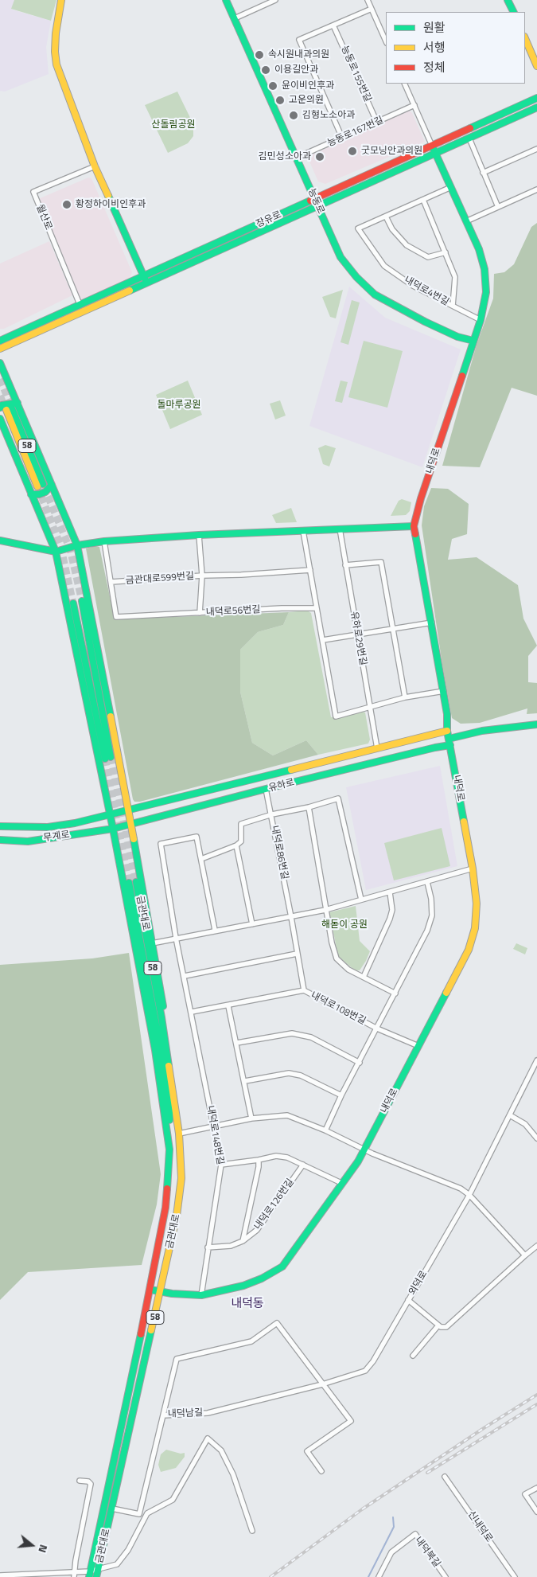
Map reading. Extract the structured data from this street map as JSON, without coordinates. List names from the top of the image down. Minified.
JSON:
{"streets":{"main road":["능동로","장유로","58","내덕로","유하로","무계로","금관대로"],"street":["능동로155번길","능동로167번길","월산로","내덕로4번길","금관대로599번길","내덕로56번길","유하로29번길","내덕로86번길","내덕로108번길","내덕로148번길","내덕로126번길","외덕로","내덕남길","신내덕로","내덕북길"]},"crossings":[["능동로155번길","능동로167번길"],["능동로167번길","능동로"],["능동로","장유로"],["능동로","내덕로"],["월산로","장유로"],["장유로","내덕로"],["내덕로4번길","내덕로"],["내덕로","유하로"],["내덕로","금관대로"],["내덕로","내덕로108번길"],["내덕로","내덕로148번길"],["금관대로599번길","내덕로56번길"],["유하로29번길","유하로"],["유하로","무계로"],["유하로","내덕로86번길"],["내덕로86번길","내덕로108번길"],["내덕로108번길","내덕로148번길"],["내덕로148번길","내덕로126번길"],["외덕로","내덕남길"]],"districts":["내덕동"],"parks":["산돌림공원","돌마루공원","해돋이 공원"],"places":["속시원내과의원","이용길안과","윤이비인후과","고운의원","김형노소아과","굿모닝안과의원","김민성소아과","황정하이비인후과"],"legend":["원활","서행","정체"],"north":"right"}
